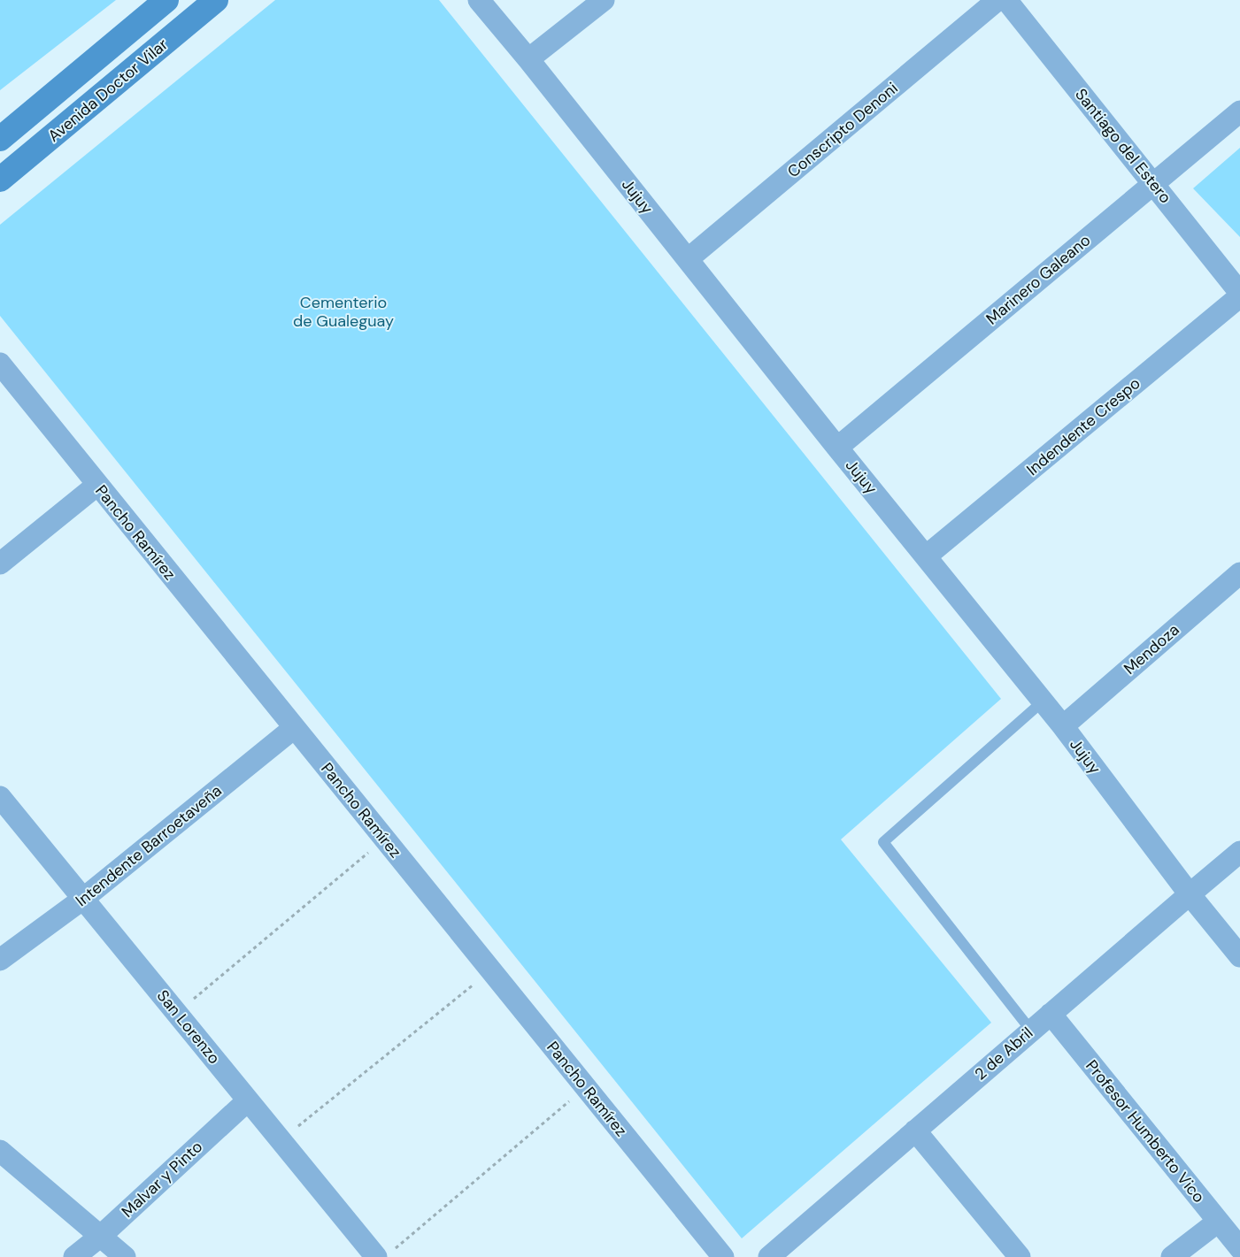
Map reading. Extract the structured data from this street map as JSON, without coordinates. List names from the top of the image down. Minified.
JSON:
{"streets":{"street":["Avenida Doctor Vilar","Conscripto Denoni","Santiago del Estero","Jujuy","Marinero Galeano","Indendente Crespo","Pancho Ramírez","Mendoza","Intendente Barroetaveña","San Lorenzo","2 de Abril","Profesor Humberto Vico","Malvar y Pinto"]},"crossings":[["Conscripto Denoni","Jujuy"],["Santiago del Estero","Marinero Galeano"],["Jujuy","Marinero Galeano"],["Jujuy","Indendente Crespo"],["Jujuy","Mendoza"],["Jujuy","2 de Abril"],["Pancho Ramírez","Intendente Barroetaveña"],["Intendente Barroetaveña","San Lorenzo"],["San Lorenzo","Malvar y Pinto"],["2 de Abril","Profesor Humberto Vico"]],"parks":["Cementerio de Gualeguay"]}
